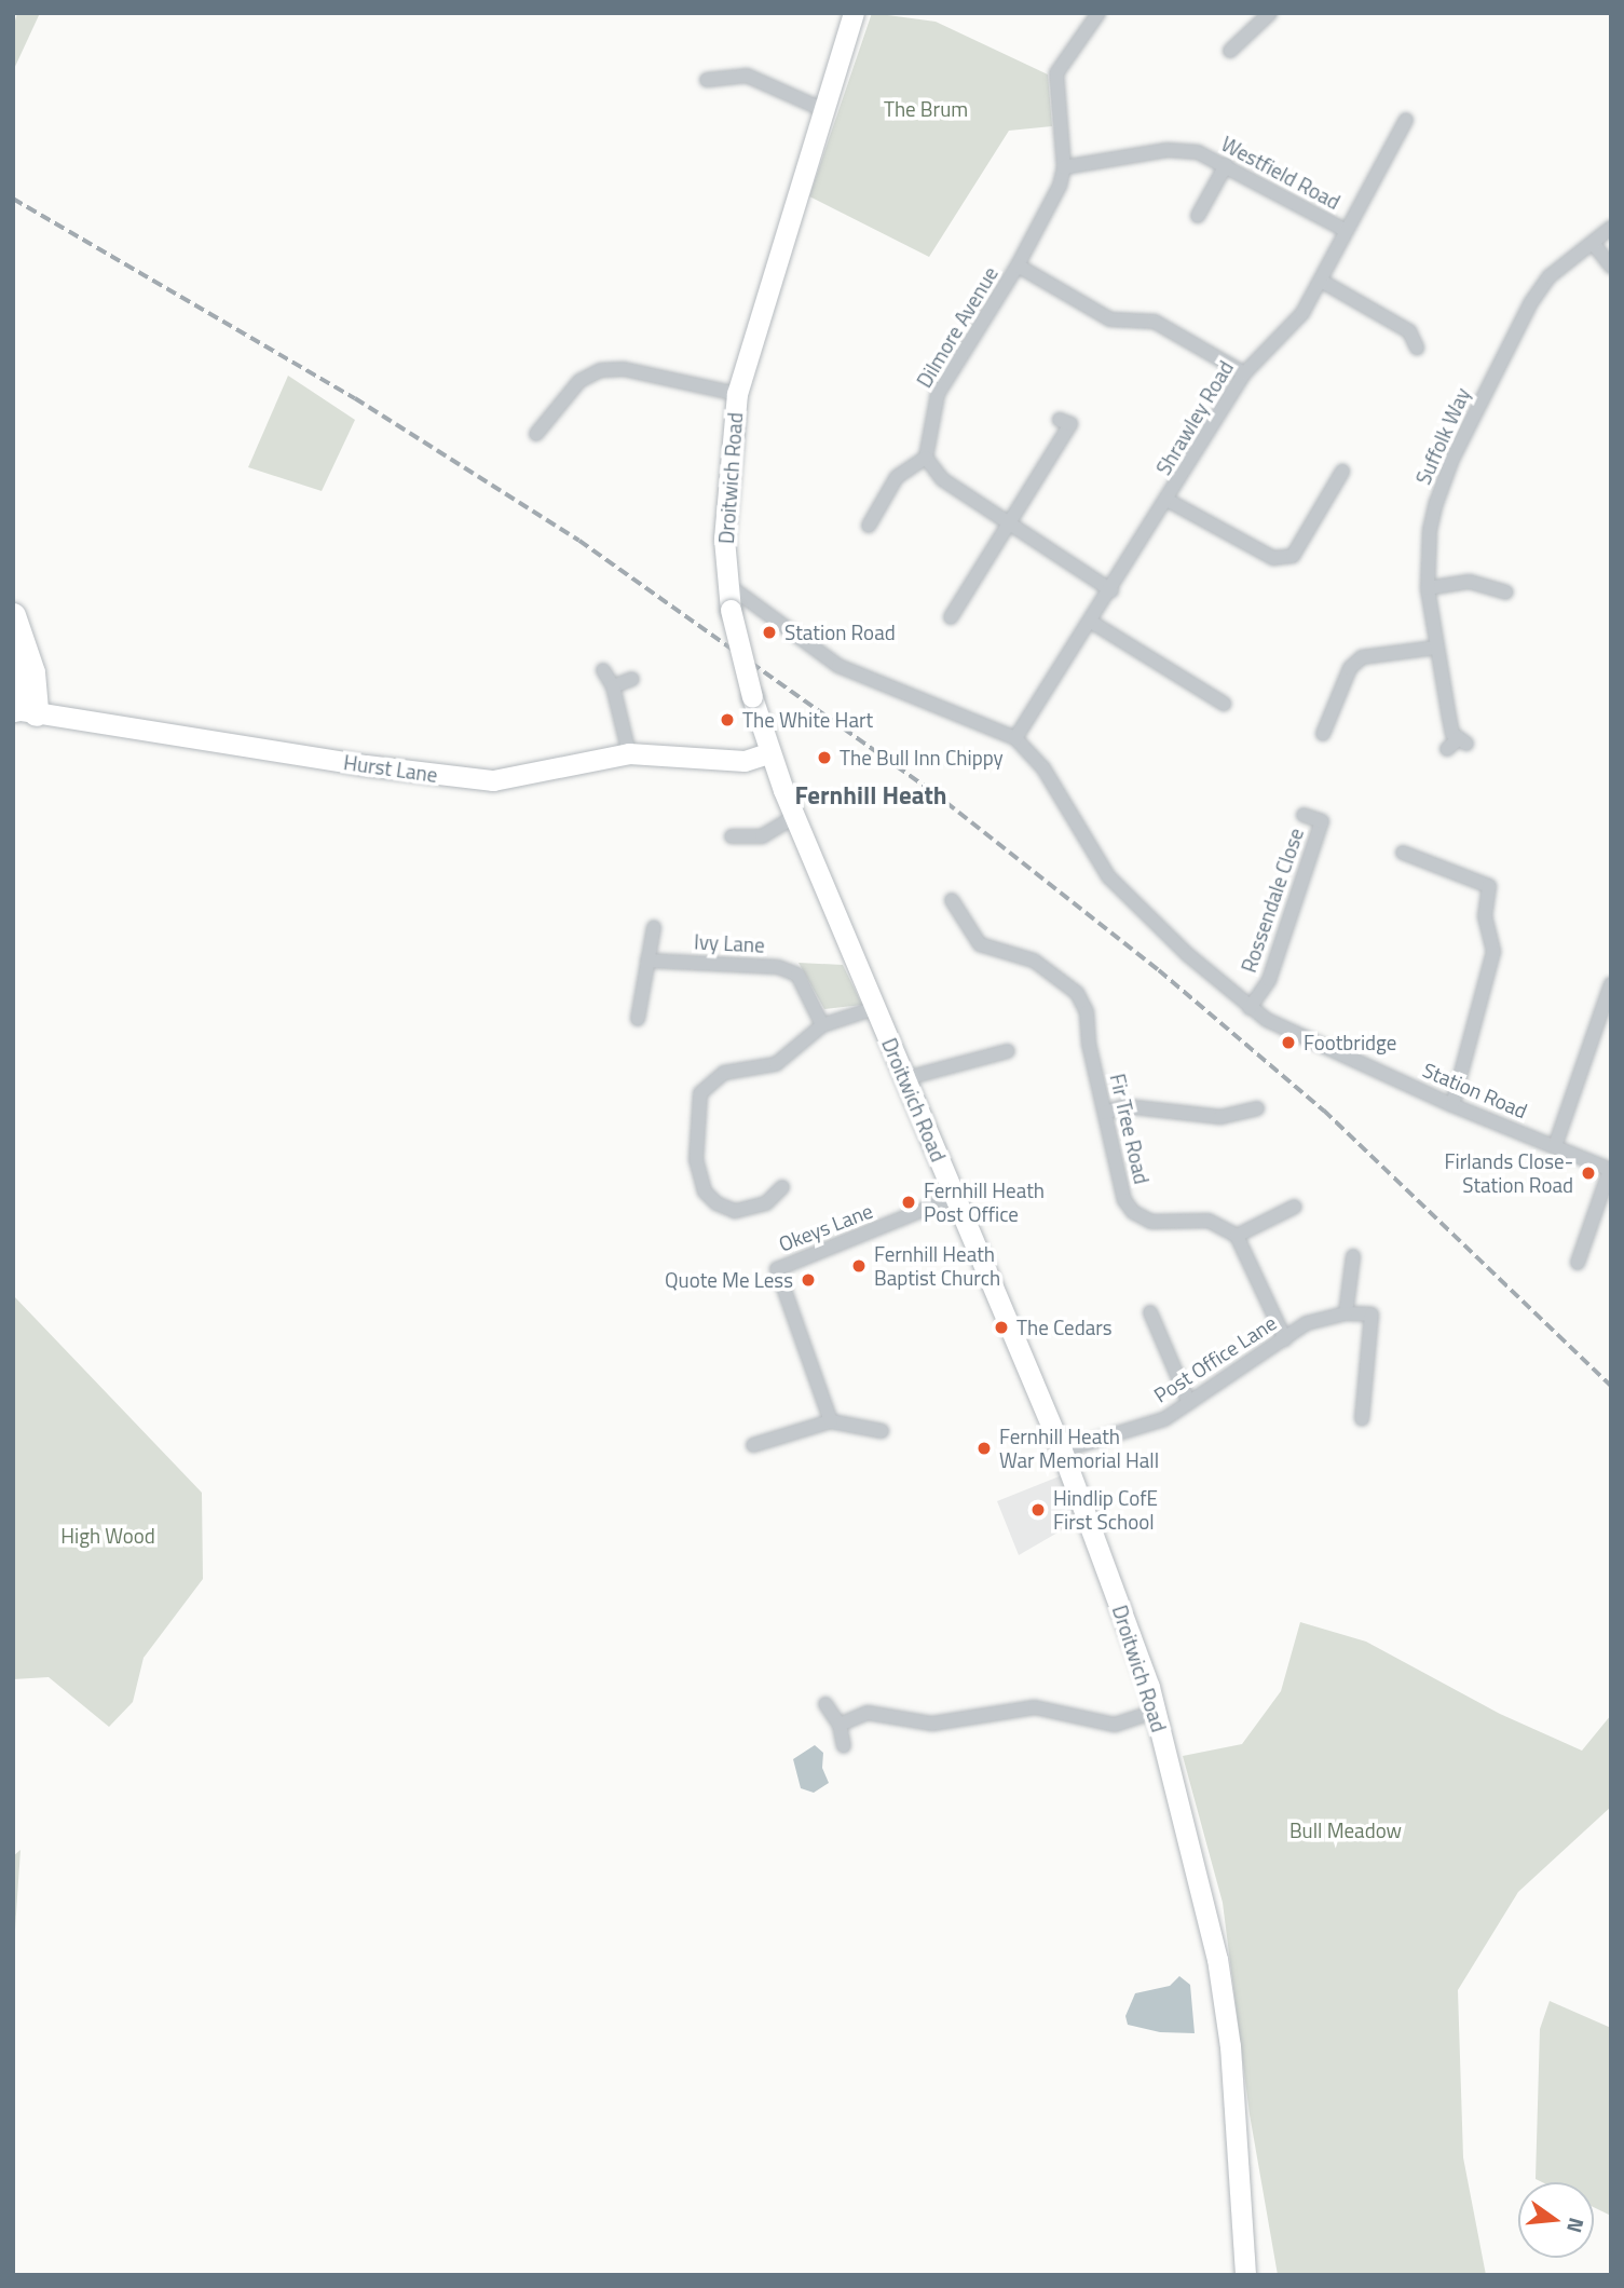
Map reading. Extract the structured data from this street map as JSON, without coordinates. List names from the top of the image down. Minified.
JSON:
{"streets":{"main road":["Droitwich Road","Hurst Lane"],"street":["Westfield Road","Dilmore Avenue","Shrawley Road","Suffolk Way","Rossendale Close","Ivy Lane","Station Road","Fir Tree Road","Okeys Lane","Post Office Lane"]},"crossings":[["Westfield Road","Dilmore Avenue"],["Westfield Road","Shrawley Road"],["Shrawley Road","Station Road"],["Droitwich Road","Hurst Lane"],["Droitwich Road","Station Road"],["Droitwich Road","Okeys Lane"],["Droitwich Road","Post Office Lane"],["Rossendale Close","Station Road"]],"districts":["Fernhill Heath"],"parks":["The Brum","High Wood","Bull Meadow"],"places":["Station Road","The White Hart","The Bull Inn Chippy","Footbridge","Firlands Close- Station Road","Fernhill Heath Post Office","Fernhill Heath Baptist Church","Quote Me Less","The Cedars","Fernhill Heath War Memorial Hall","Hindlip CofE First School"],"north":"right"}
